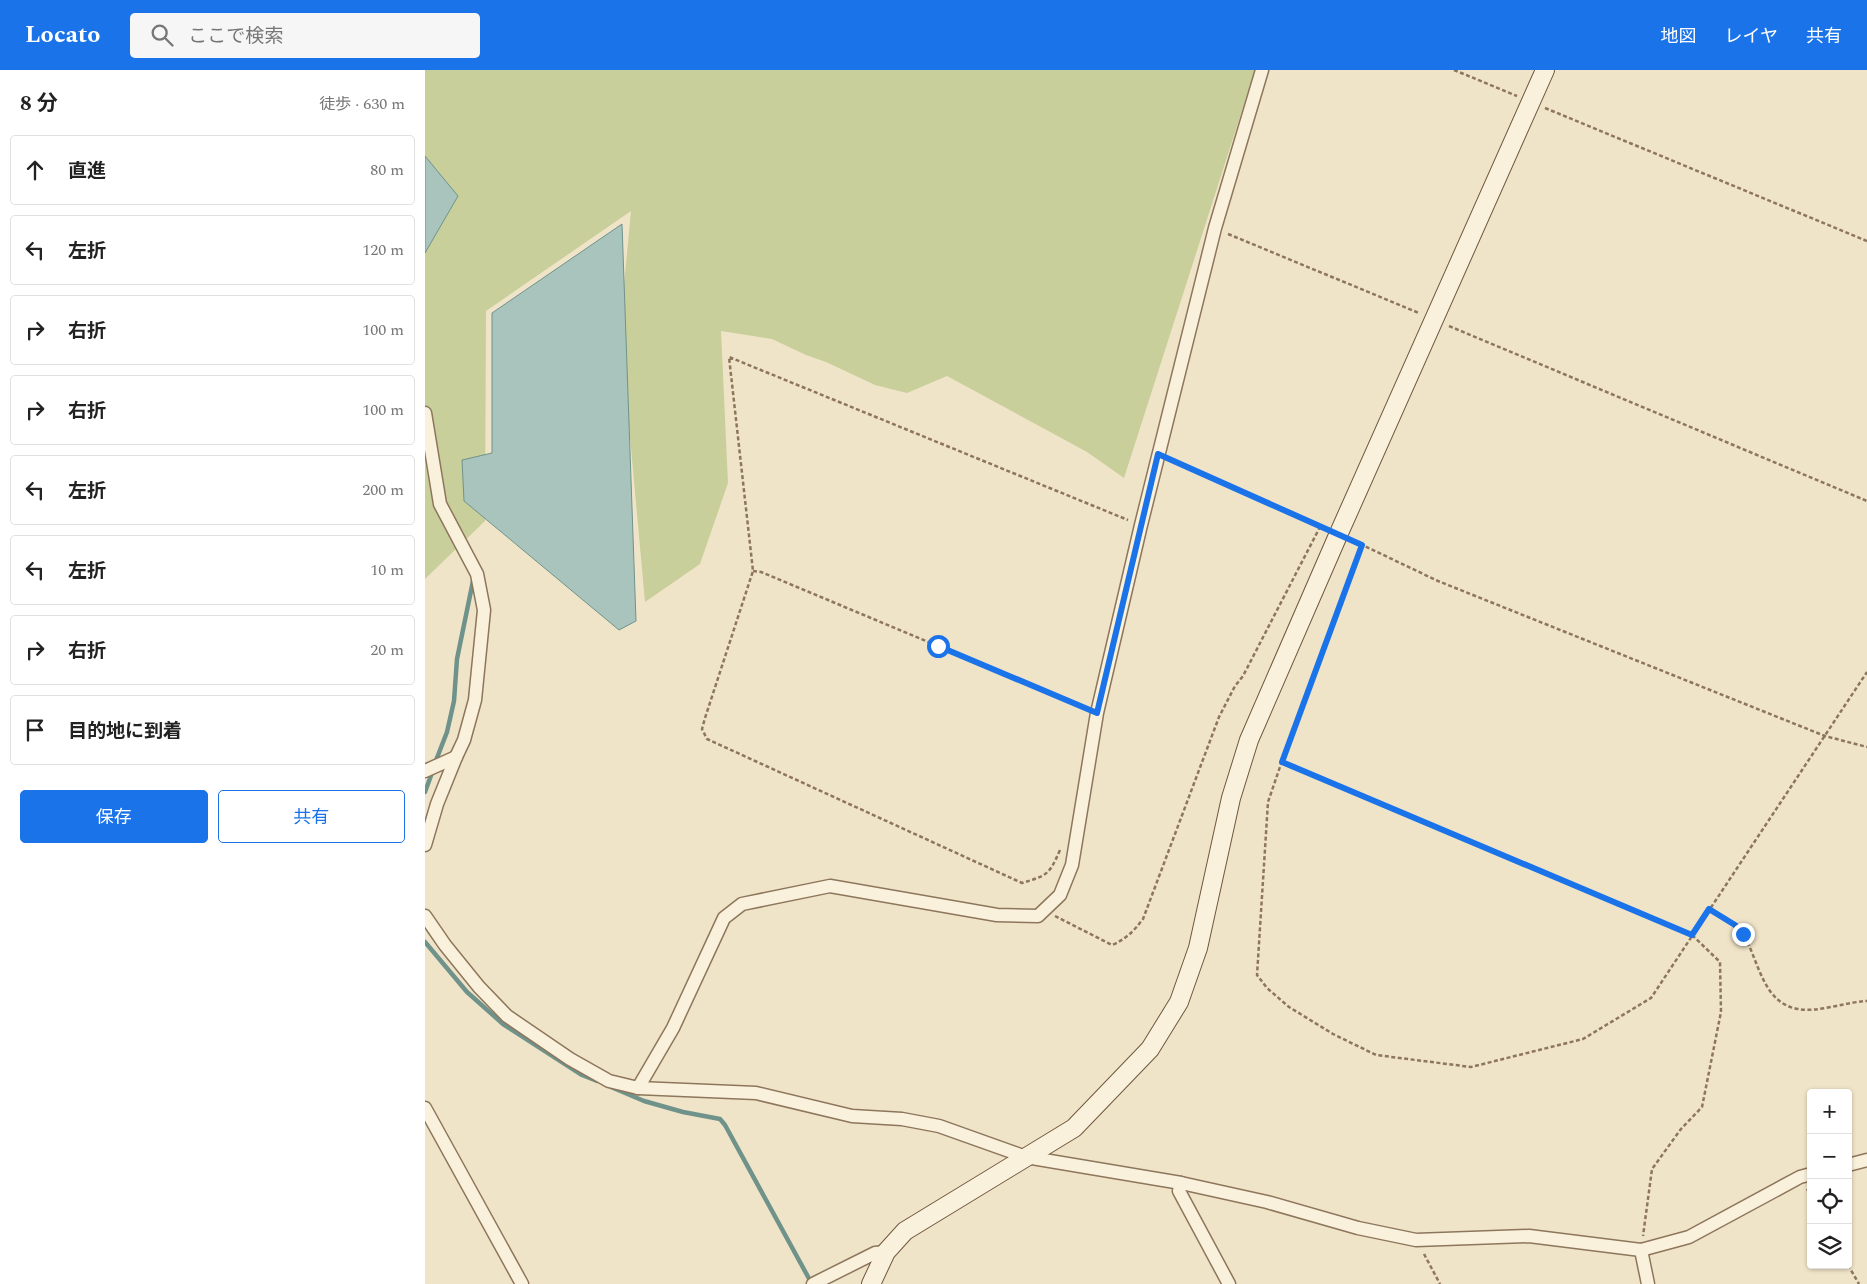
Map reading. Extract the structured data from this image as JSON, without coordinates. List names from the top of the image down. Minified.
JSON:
{"page":{"header":"Locato","search":"ここで検索","nav":["地図","レイヤ","共有"],"heading":["8 分","徒歩 · 630 m"],"list":[["直進","80 m"],["左折","120 m"],["右折","100 m"],["右折","100 m"],["左折","200 m"],["左折","10 m"],["右折","20 m"],"目的地に到着"],"buttons":["保存","共有"],"map_buttons":["+","−"]}}
